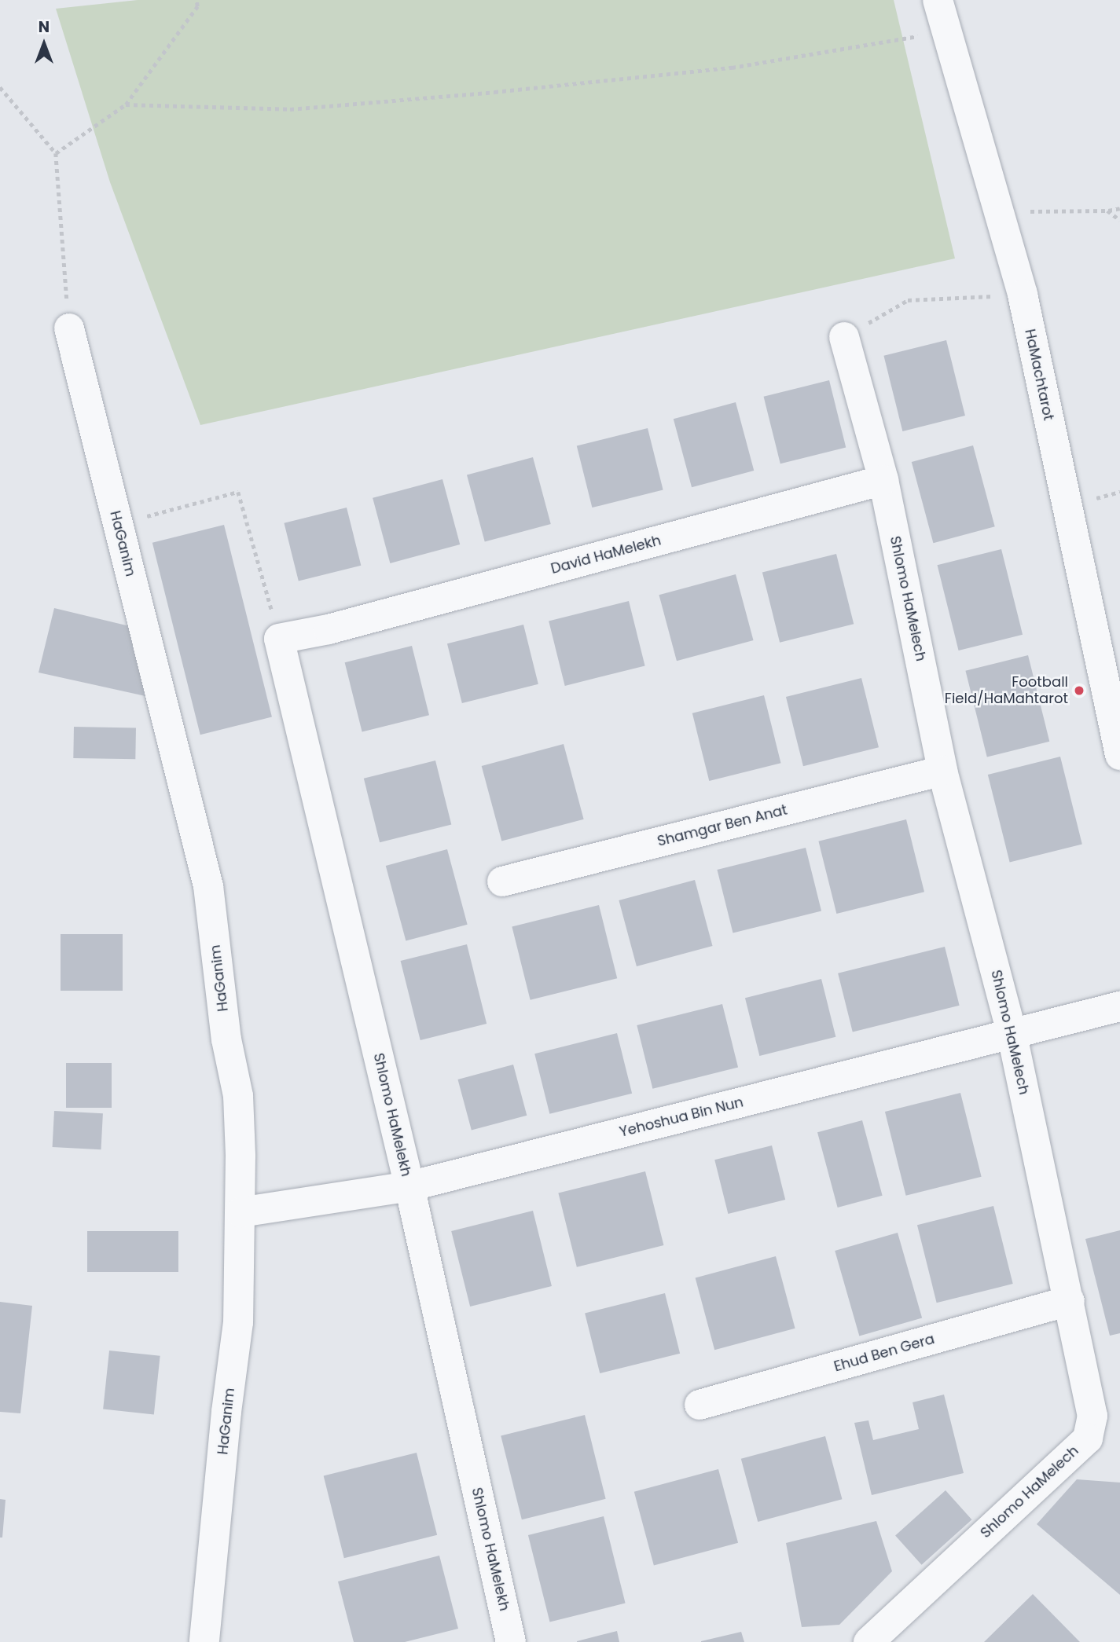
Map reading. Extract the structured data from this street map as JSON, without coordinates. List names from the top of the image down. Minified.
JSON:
{"streets":{"street":["HaMachtarot","HaGanim","David HaMelekh","Shlomo HaMelech","Shamgar Ben Anat","Shlomo HaMelekh","Yehoshua Bin Nun","Ehud Ben Gera"]},"crossings":[["HaGanim","Yehoshua Bin Nun"],["David HaMelekh","Shlomo HaMelech"],["David HaMelekh","Shlomo HaMelekh"],["Shlomo HaMelech","Shamgar Ben Anat"],["Shlomo HaMelech","Yehoshua Bin Nun"],["Shlomo HaMelech","Ehud Ben Gera"],["Shlomo HaMelekh","Yehoshua Bin Nun"]],"places":["Football Field/HaMahtarot"],"north":"top"}
